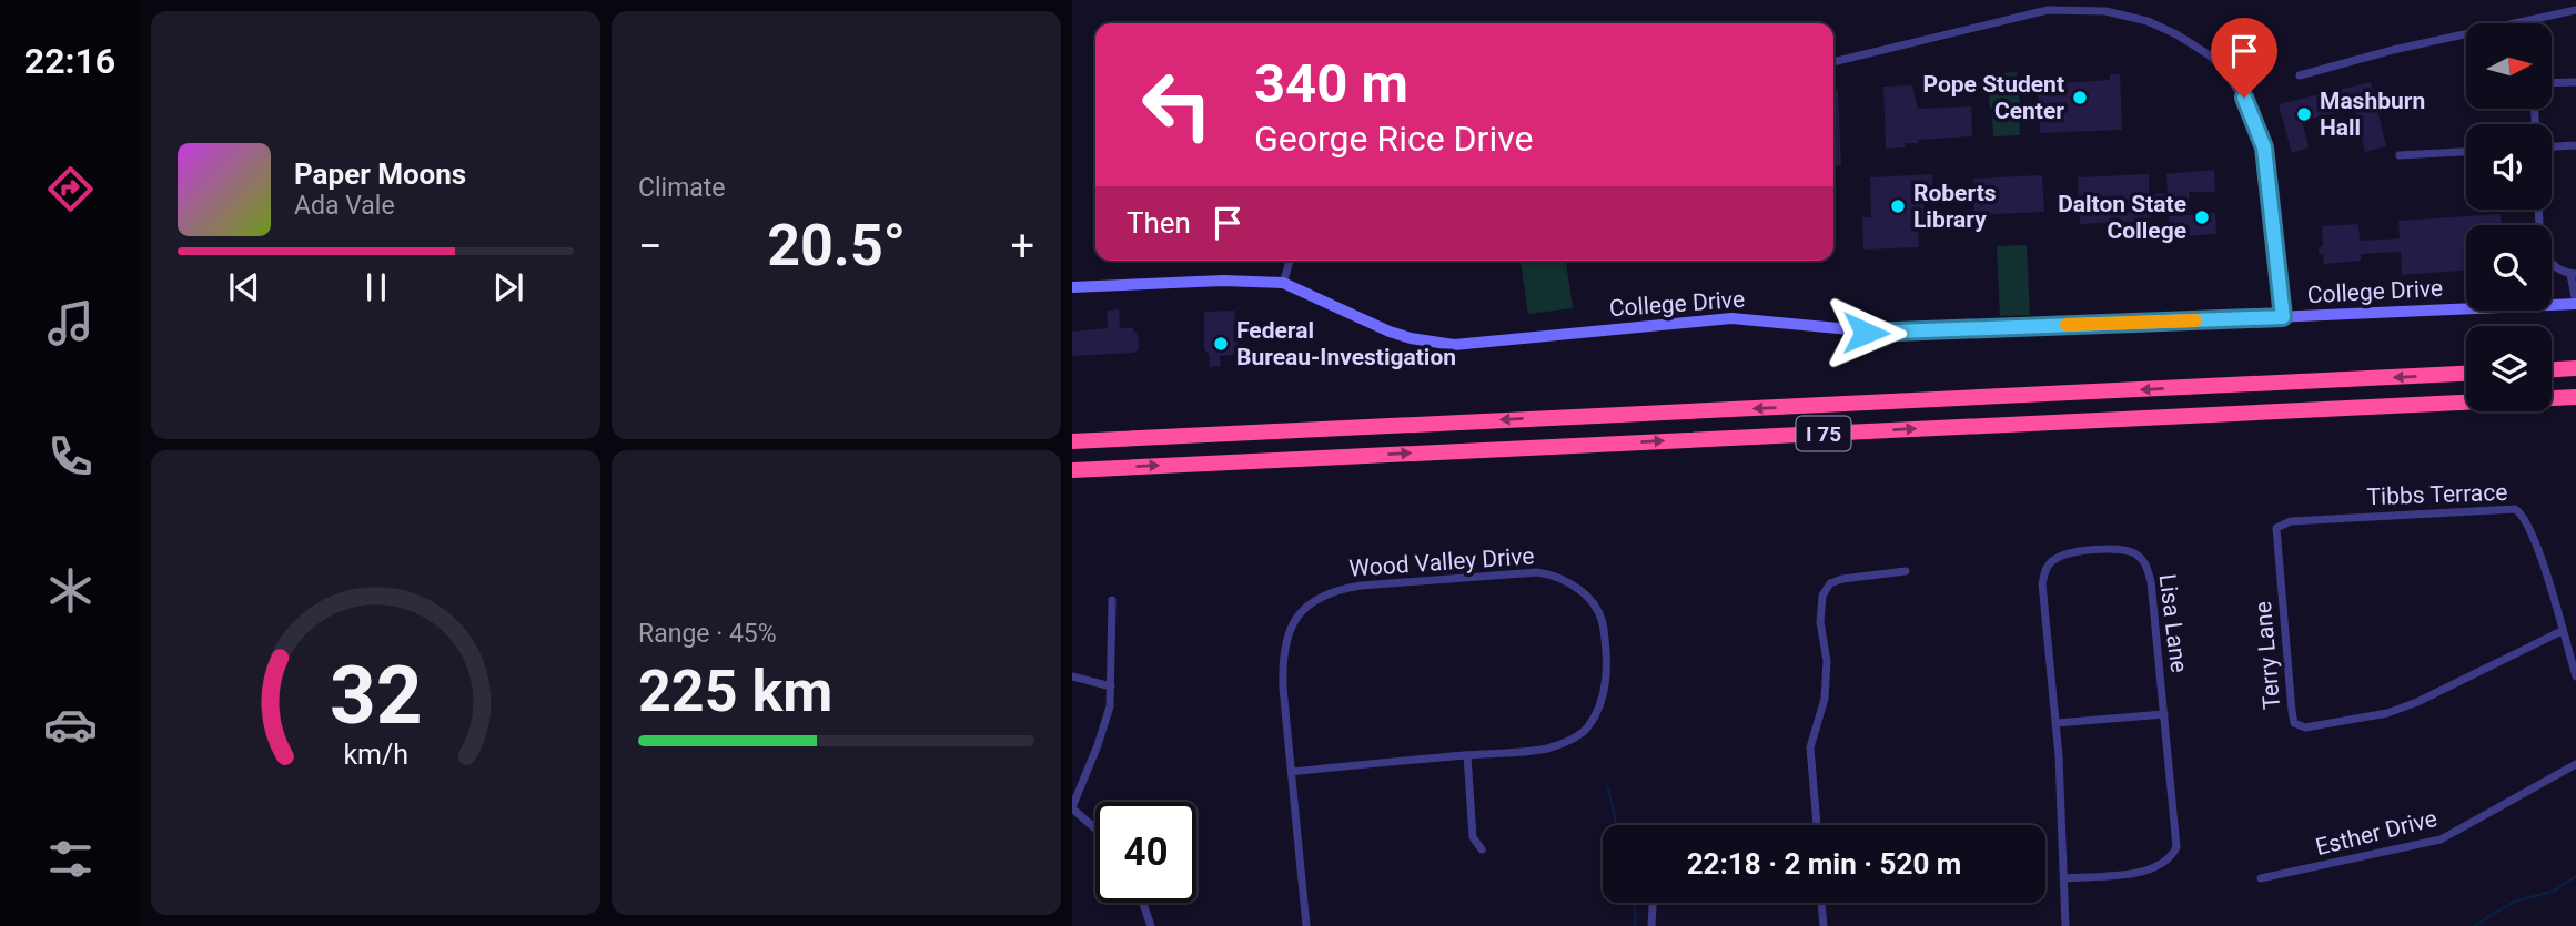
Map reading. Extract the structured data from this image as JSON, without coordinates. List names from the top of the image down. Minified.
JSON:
{"streets":{"highway":["I 75"],"street":["College Drive","Tibbs Terrace","Wood Valley Drive","Lisa Lane","Terry Lane","Esther Drive"]},"crossings":[["Tibbs Terrace","Terry Lane"]],"places":["Pope Student Center","Mashburn Hall","Roberts Library","Dalton State College","Federal Bureau-Investigation"],"north":"right","page":{"tabs":"22:16","tile":["Climate",["Range · 45%","225 km"]],"turn":["340 m","George Rice Drive"],"song":["Paper Moons","Ada Vale"],"then":"Then","heat":["−","20.5°","+"],"limit":"40","trip":"22:18 · 2 min · 520 m","gauge":["32","km/h"]}}
